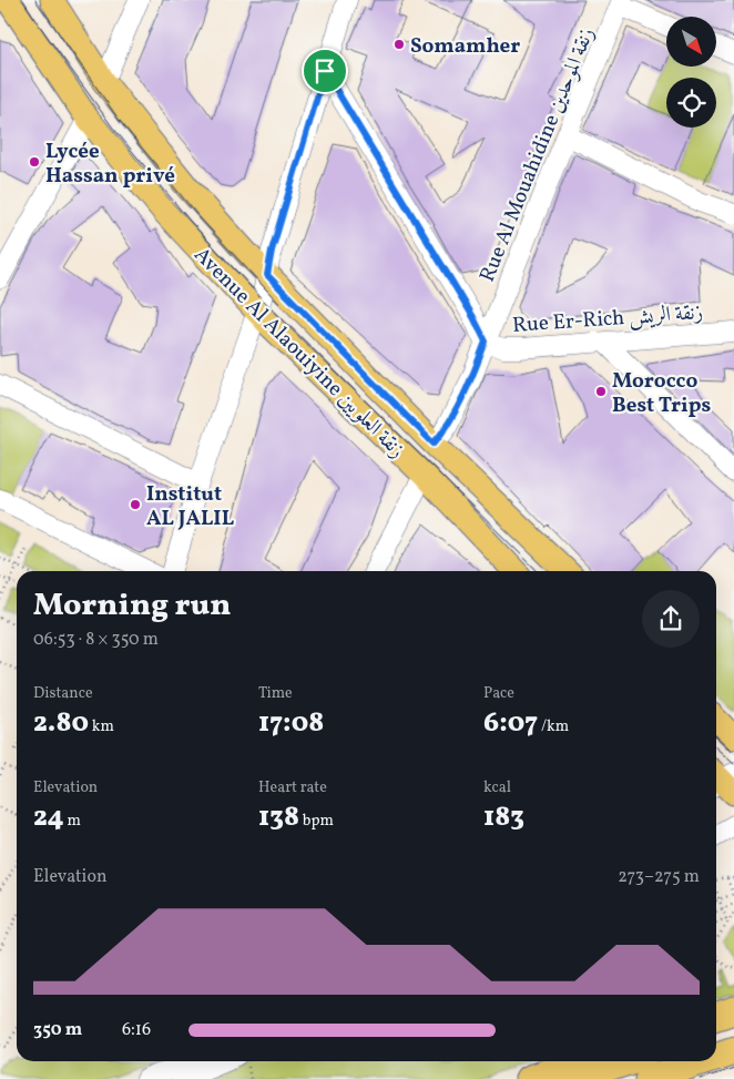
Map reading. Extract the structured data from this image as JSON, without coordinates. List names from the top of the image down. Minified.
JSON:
{"streets":{"main road":["Avenue Al Alaouiyine زنقة العلويين"],"street":["Rue Al Mouahidine زنقة الموحدين","Rue Er-Rich زنقة الريش"]},"crossings":[["Rue Al Mouahidine زنقة الموحدين","Rue Er-Rich زنقة الريش"],["Rue Al Mouahidine زنقة الموحدين","Avenue Al Alaouiyine زنقة العلويين"]],"places":["Somamher","Lycée Hassan privé","Morocco Best Trips","Institut AL JALIL"],"north":"bottom right","page":{"heading":["Morning run","06:53 · 8 × 350 m"],"stats":[["Distance","2.80 km"],["Time","17:08"],["Pace","6:07 /km"],["Elevation","24 m"],["Heart rate","138 bpm"],["kcal","183"]],"chart":["Elevation","273–275 m"],"list":[{"name":"350 m","note":"6:16"}]}}
